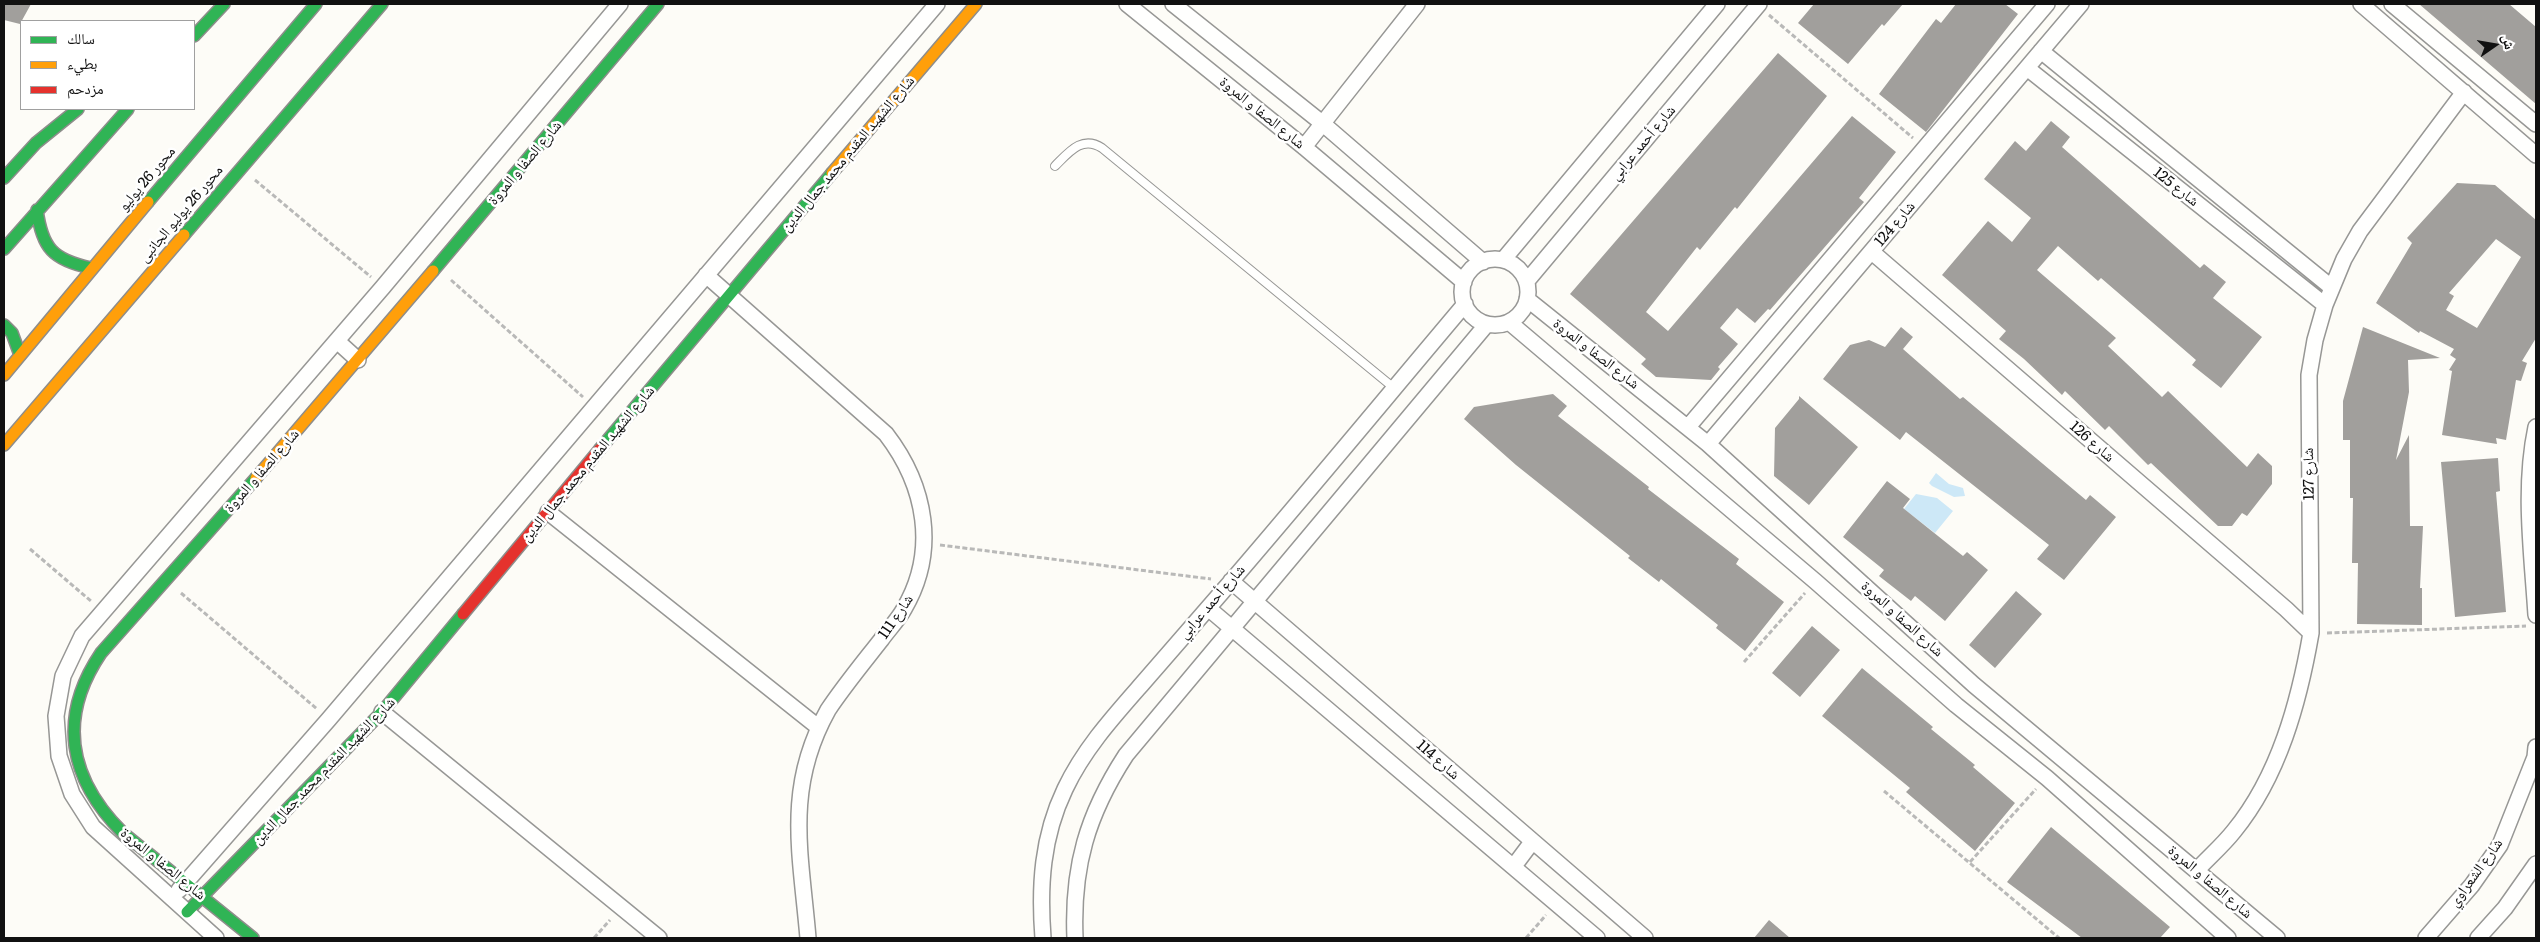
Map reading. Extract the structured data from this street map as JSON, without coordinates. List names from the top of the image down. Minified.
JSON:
{"streets":{"main road":["شارع الصفا و المروة","شارع الشهيد المقدم محمد جمال الدين","محور 26 يوليو","محور 26 يوليو الجانبى"],"street":["شارع أحمد عرابي","شارع 125","شارع 124","شارع 126","شارع 127","شارع 111","شارع 114","شارع الشعراوي"]},"crossings":[["شارع الصفا و المروة","شارع أحمد عرابي"],["شارع الصفا و المروة","شارع الشهيد المقدم محمد جمال الدين"],["شارع الصفا و المروة","شارع 124"],["شارع الصفا و المروة","شارع 127"],["شارع أحمد عرابي","شارع 114"],["شارع الشهيد المقدم محمد جمال الدين","شارع 111"],["شارع 125","شارع 124"],["شارع 125","شارع 127"],["شارع 124","شارع 126"],["شارع 126","شارع 127"]],"legend":["سالك","بطيء","مزدحم"],"north":"right"}
